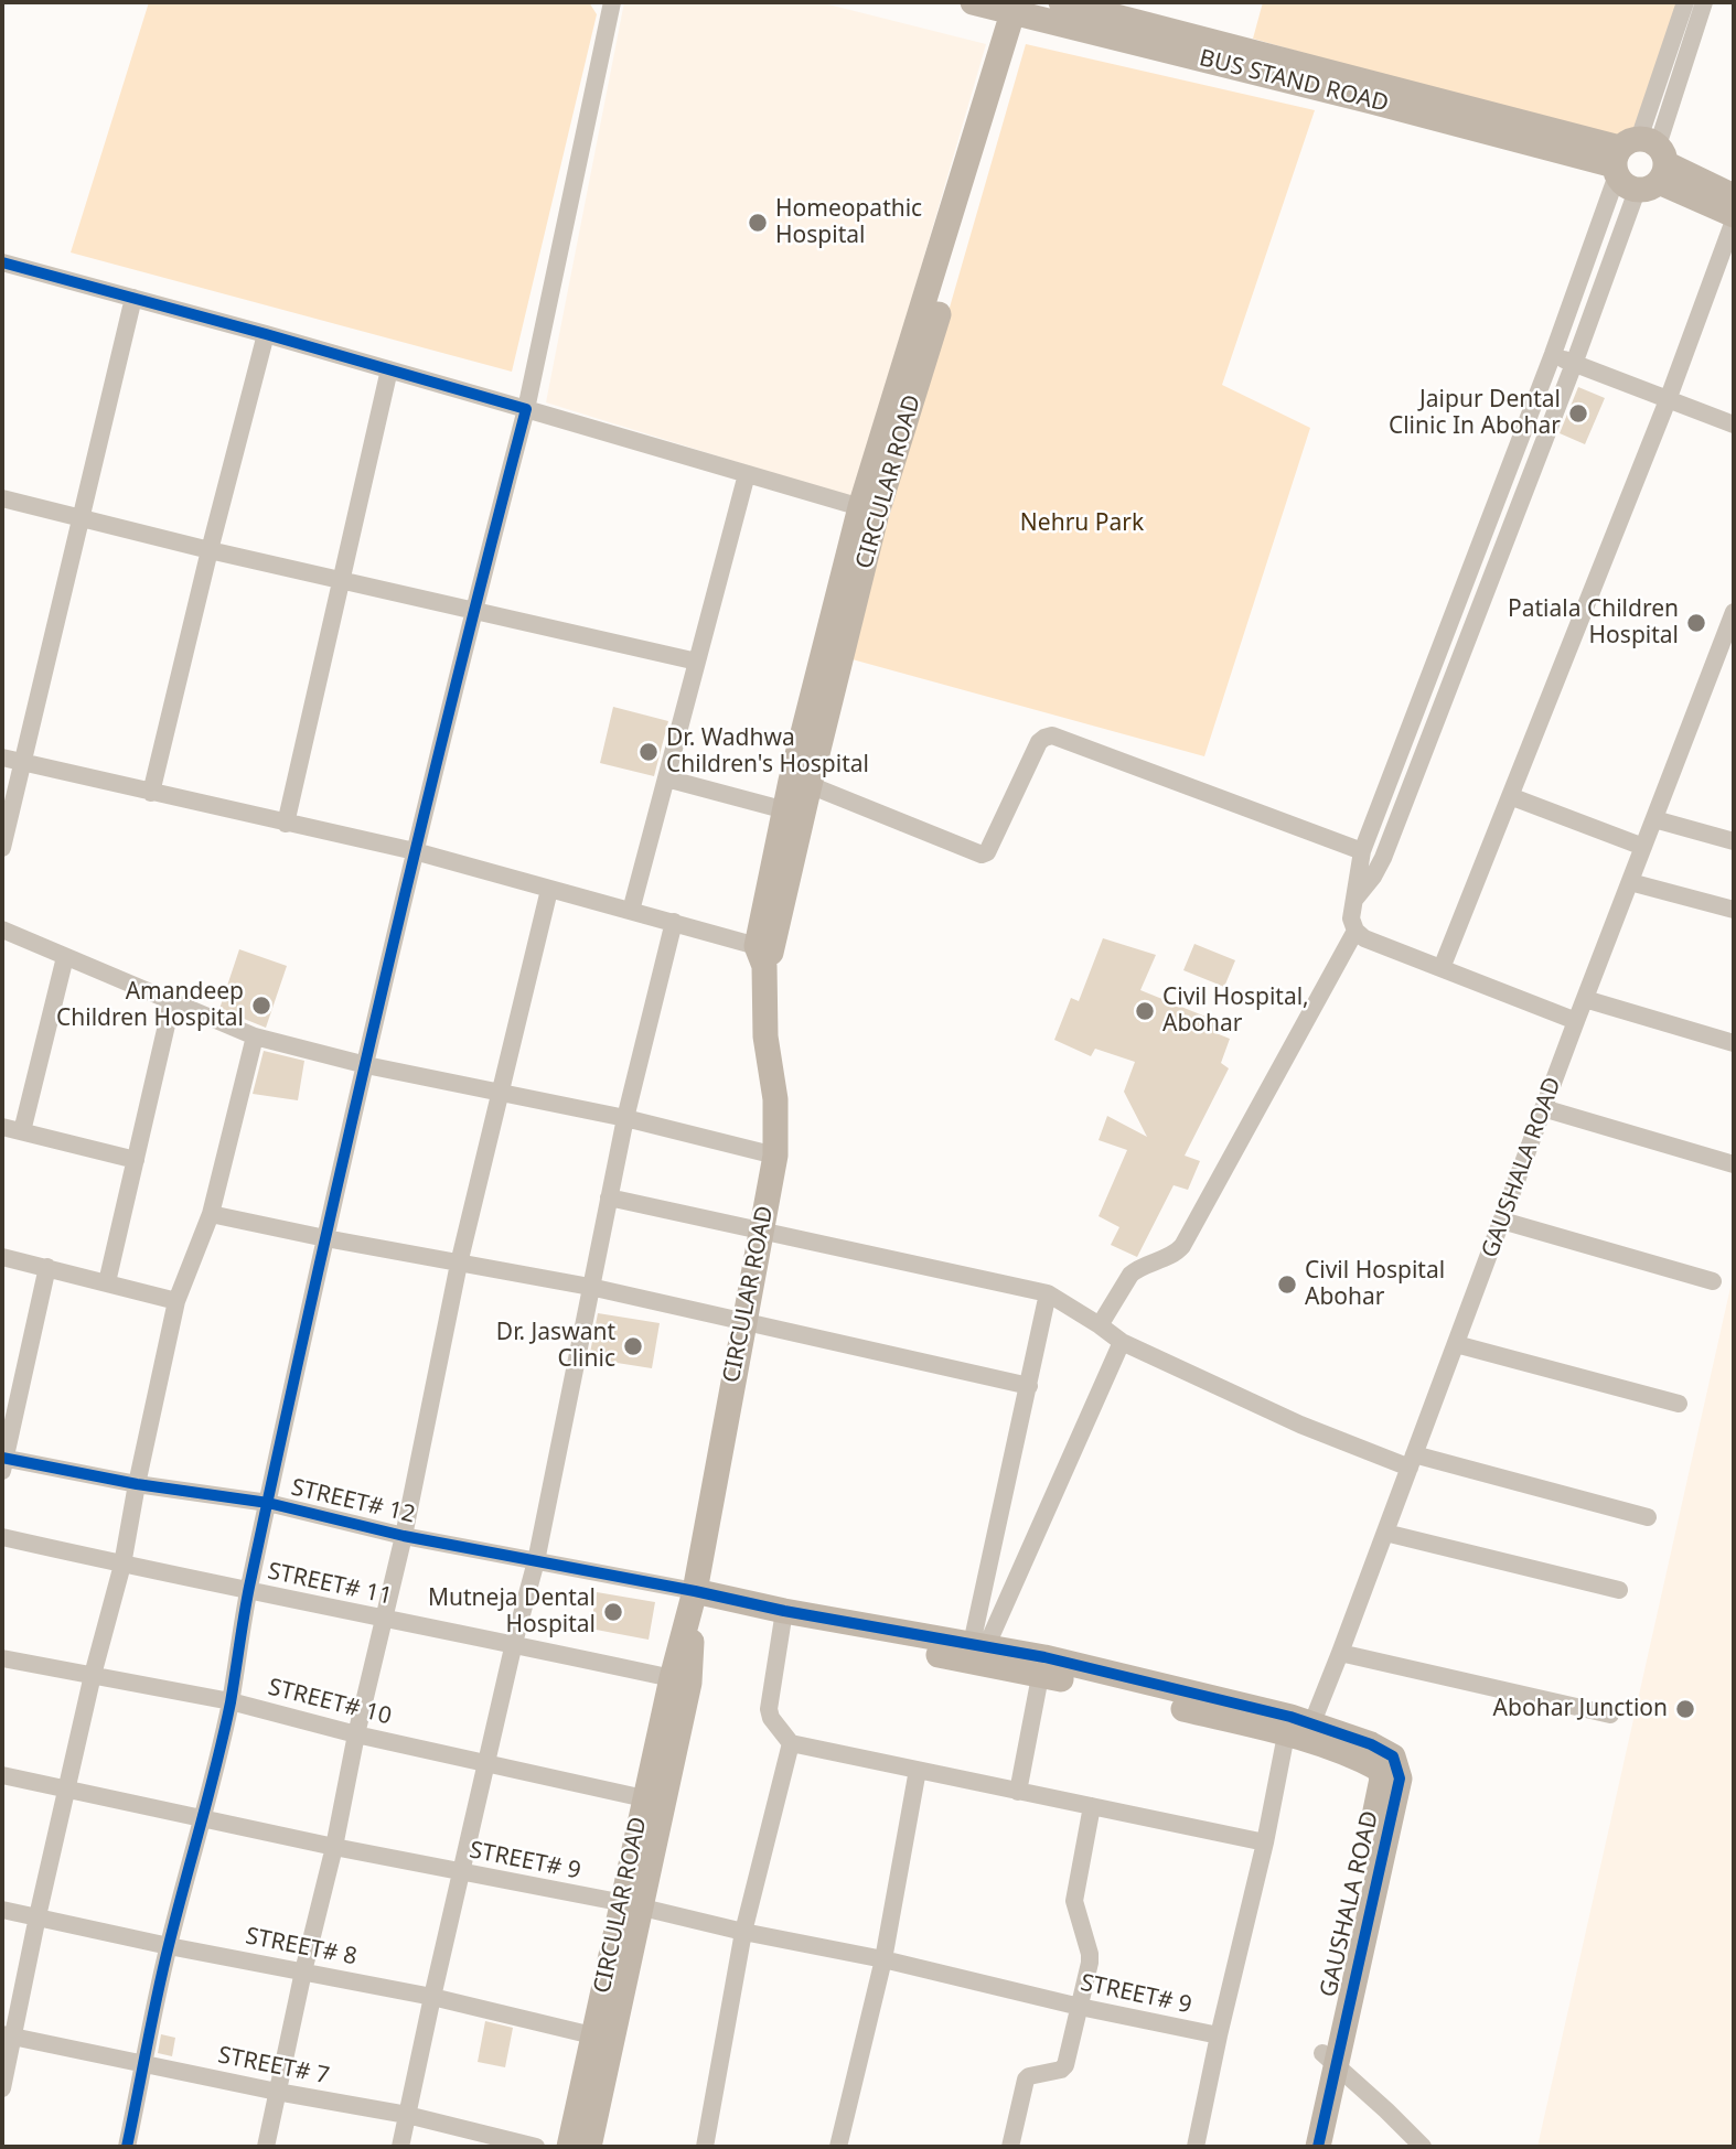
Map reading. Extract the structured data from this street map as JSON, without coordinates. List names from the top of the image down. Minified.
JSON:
{"streets":{"main road":["BUS STAND ROAD","CIRCULAR ROAD","GAUSHALA ROAD"],"street":["STREET# 12","STREET# 11","STREET# 10","STREET# 9","STREET# 8","STREET# 7"]},"crossings":[["BUS STAND ROAD","CIRCULAR ROAD"],["CIRCULAR ROAD","STREET# 12"],["CIRCULAR ROAD","STREET# 11"],["CIRCULAR ROAD","STREET# 10"],["CIRCULAR ROAD","STREET# 9"],["CIRCULAR ROAD","STREET# 8"]],"parks":["Nehru Park"],"places":["Homeopathic Hospital","Jaipur Dental Clinic In Abohar","Patiala Children Hospital","Dr. Wadhwa Children's Hospital","Amandeep Children Hospital","Civil Hospital, Abohar","Civil Hospital Abohar","Dr. Jaswant Clinic","Mutneja Dental Hospital","Abohar Junction"]}
